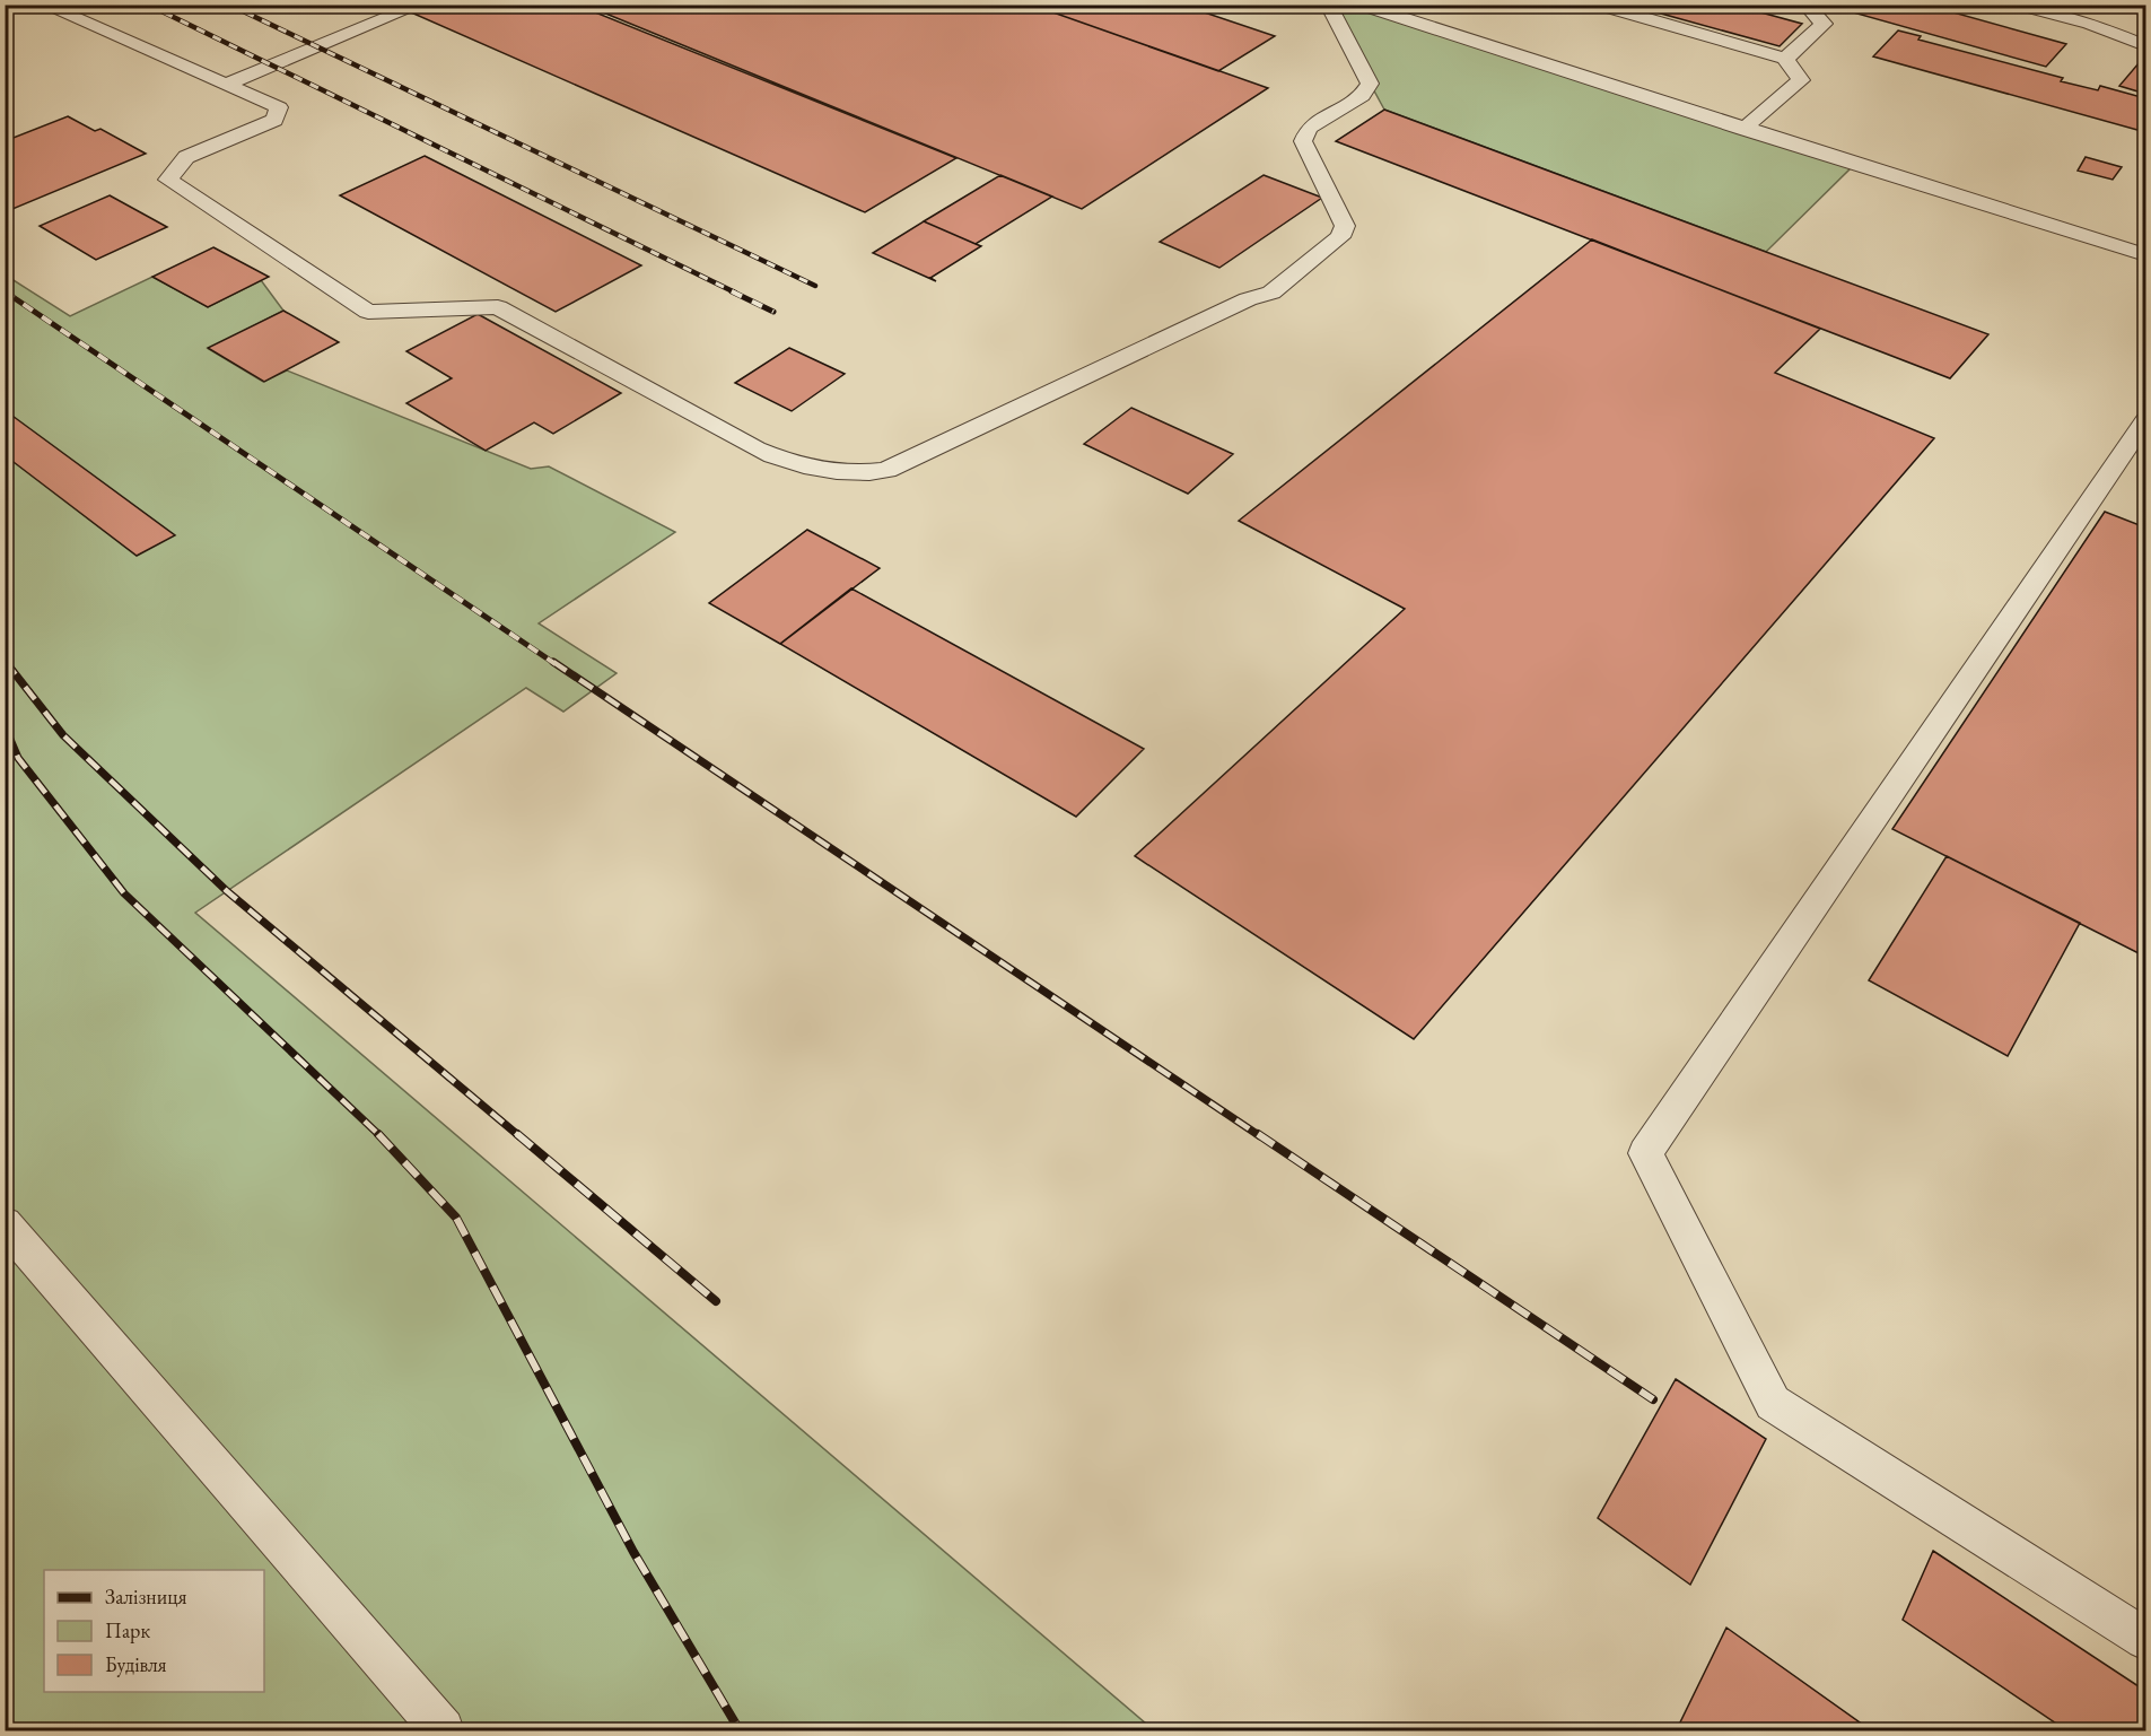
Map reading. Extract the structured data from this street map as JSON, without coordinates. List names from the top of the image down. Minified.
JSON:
{"legend":["Залізниця","Парк","Будівля"]}
